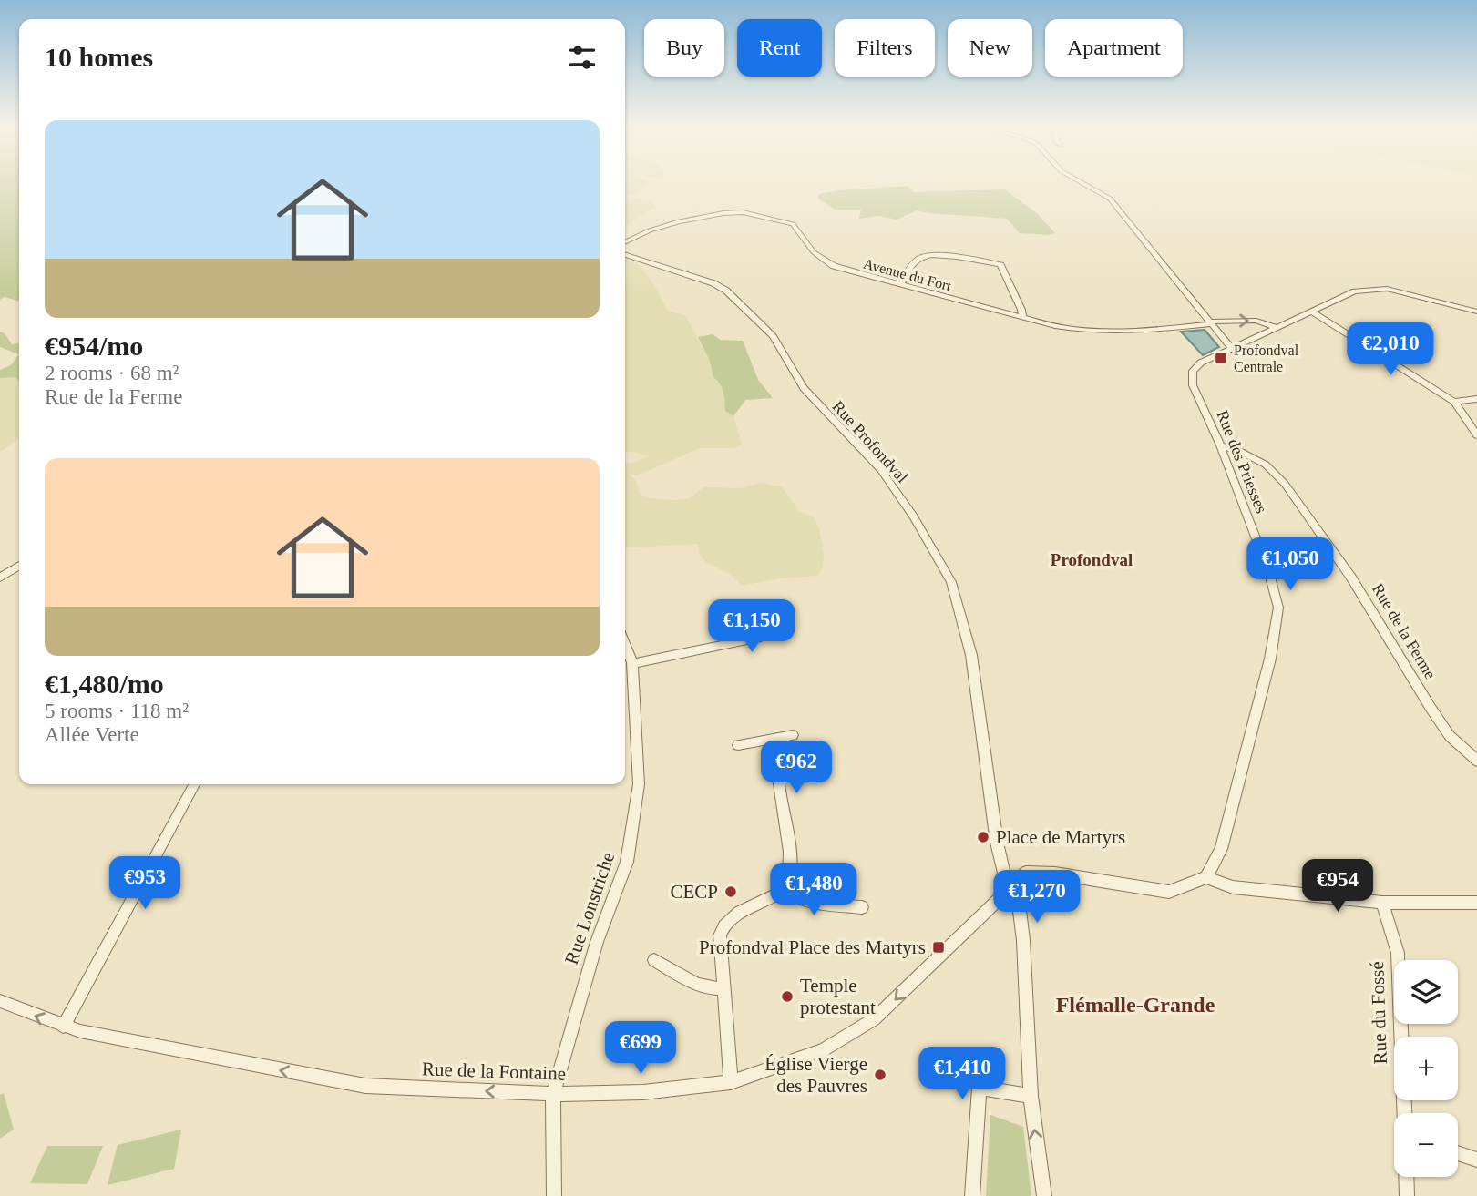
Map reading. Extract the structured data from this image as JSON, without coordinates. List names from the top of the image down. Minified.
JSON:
{"streets":{"street":["Avenue du Fort","Rue Profondval","Rue des Priesses","Rue de la Ferme","Rue Lonstriche","Rue du Fossé","Rue de la Fontaine"]},"crossings":[["Avenue du Fort","Rue des Priesses"],["Rue Profondval","Rue de la Fontaine"],["Rue des Priesses","Rue de la Ferme"],["Rue Lonstriche","Rue de la Fontaine"]],"one_way":["Rue de la Fontaine"],"districts":["Profondval","Flémalle-Grande"],"places":{"transit":["Profondval Centrale","Profondval Place des Martyrs"],"other":["Place de Martyrs","CECP","Temple protestant","Église Vierge des Pauvres"]},"page":{"chip":["Buy","Rent","Filters","New","Apartment"],"heading":"10 homes","list":[{"name":"€954/mo","note":"2 rooms · 68 m² · Rue de la Ferme"},{"name":"€1,480/mo","note":"5 rooms · 118 m² · Allée Verte"}],"price":["€2,010","€1,050","€1,150","€962","€953","€954","€1,480","€1,270","€699","€1,410"],"map_buttons":["+","−"]}}
